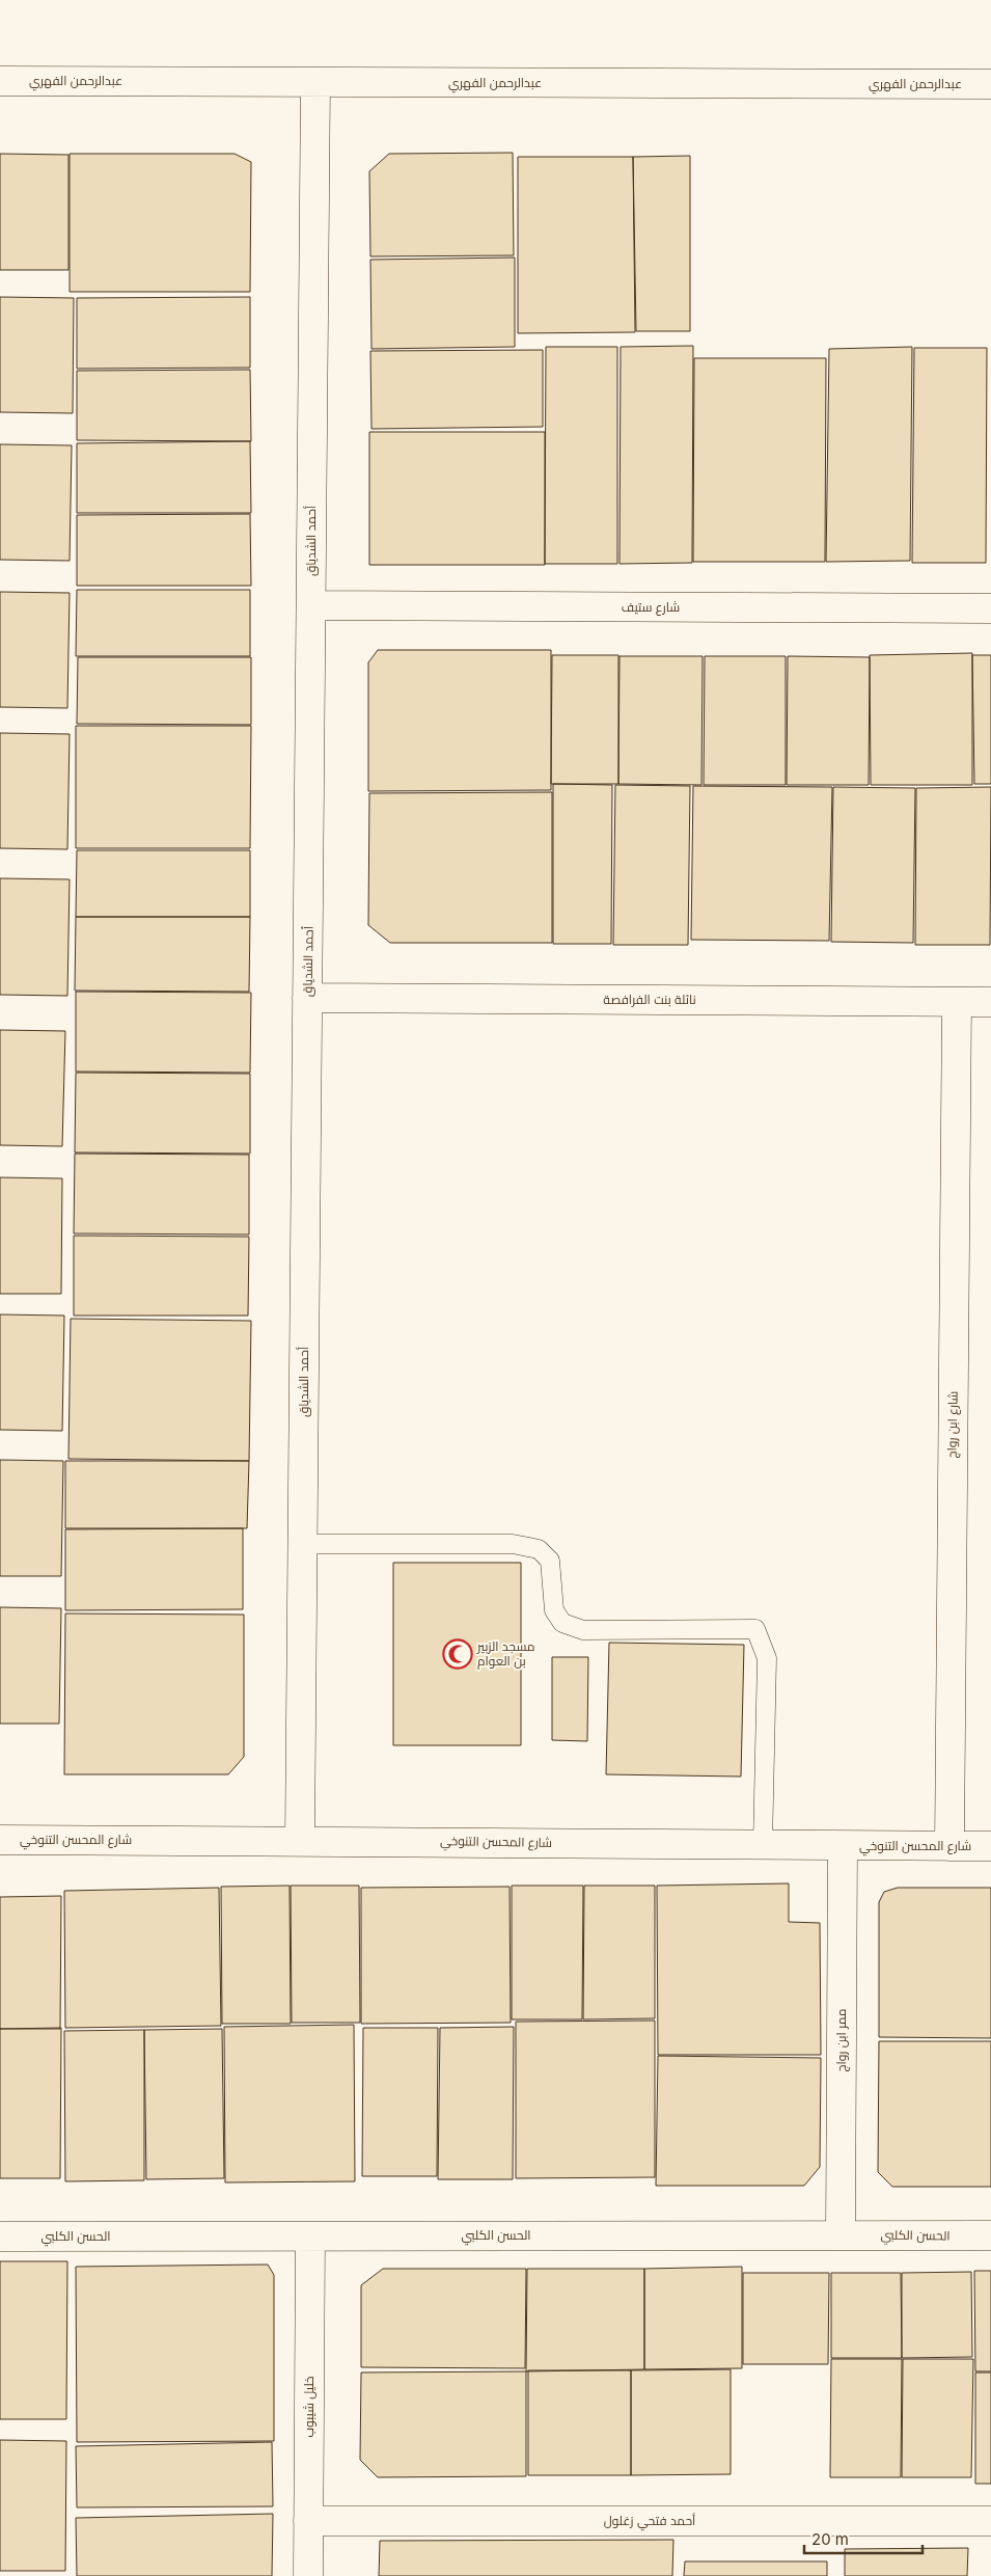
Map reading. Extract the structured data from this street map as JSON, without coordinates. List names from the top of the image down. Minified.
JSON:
{"streets":{"street":["عبدالرحمن الفهري","أحمد الشدياق","شارع ستيف","نائلة بنت الفرافصة","شارع ابن رواج","شارع المحسن التنوخي","ممر ابن رواج","الحسن الكلبي","خليل شيبوب","أحمد فتحي زغلول"]},"crossings":[["عبدالرحمن الفهري","أحمد الشدياق"],["أحمد الشدياق","شارع ستيف"],["أحمد الشدياق","نائلة بنت الفرافصة"],["أحمد الشدياق","شارع المحسن التنوخي"],["نائلة بنت الفرافصة","شارع ابن رواج"],["شارع ابن رواج","شارع المحسن التنوخي"],["شارع المحسن التنوخي","ممر ابن رواج"],["ممر ابن رواج","الحسن الكلبي"],["الحسن الكلبي","خليل شيبوب"],["خليل شيبوب","أحمد فتحي زغلول"]],"places":{"mosque":["مسجد الزبير بن العوام"]},"scale_bar":"20 m"}
